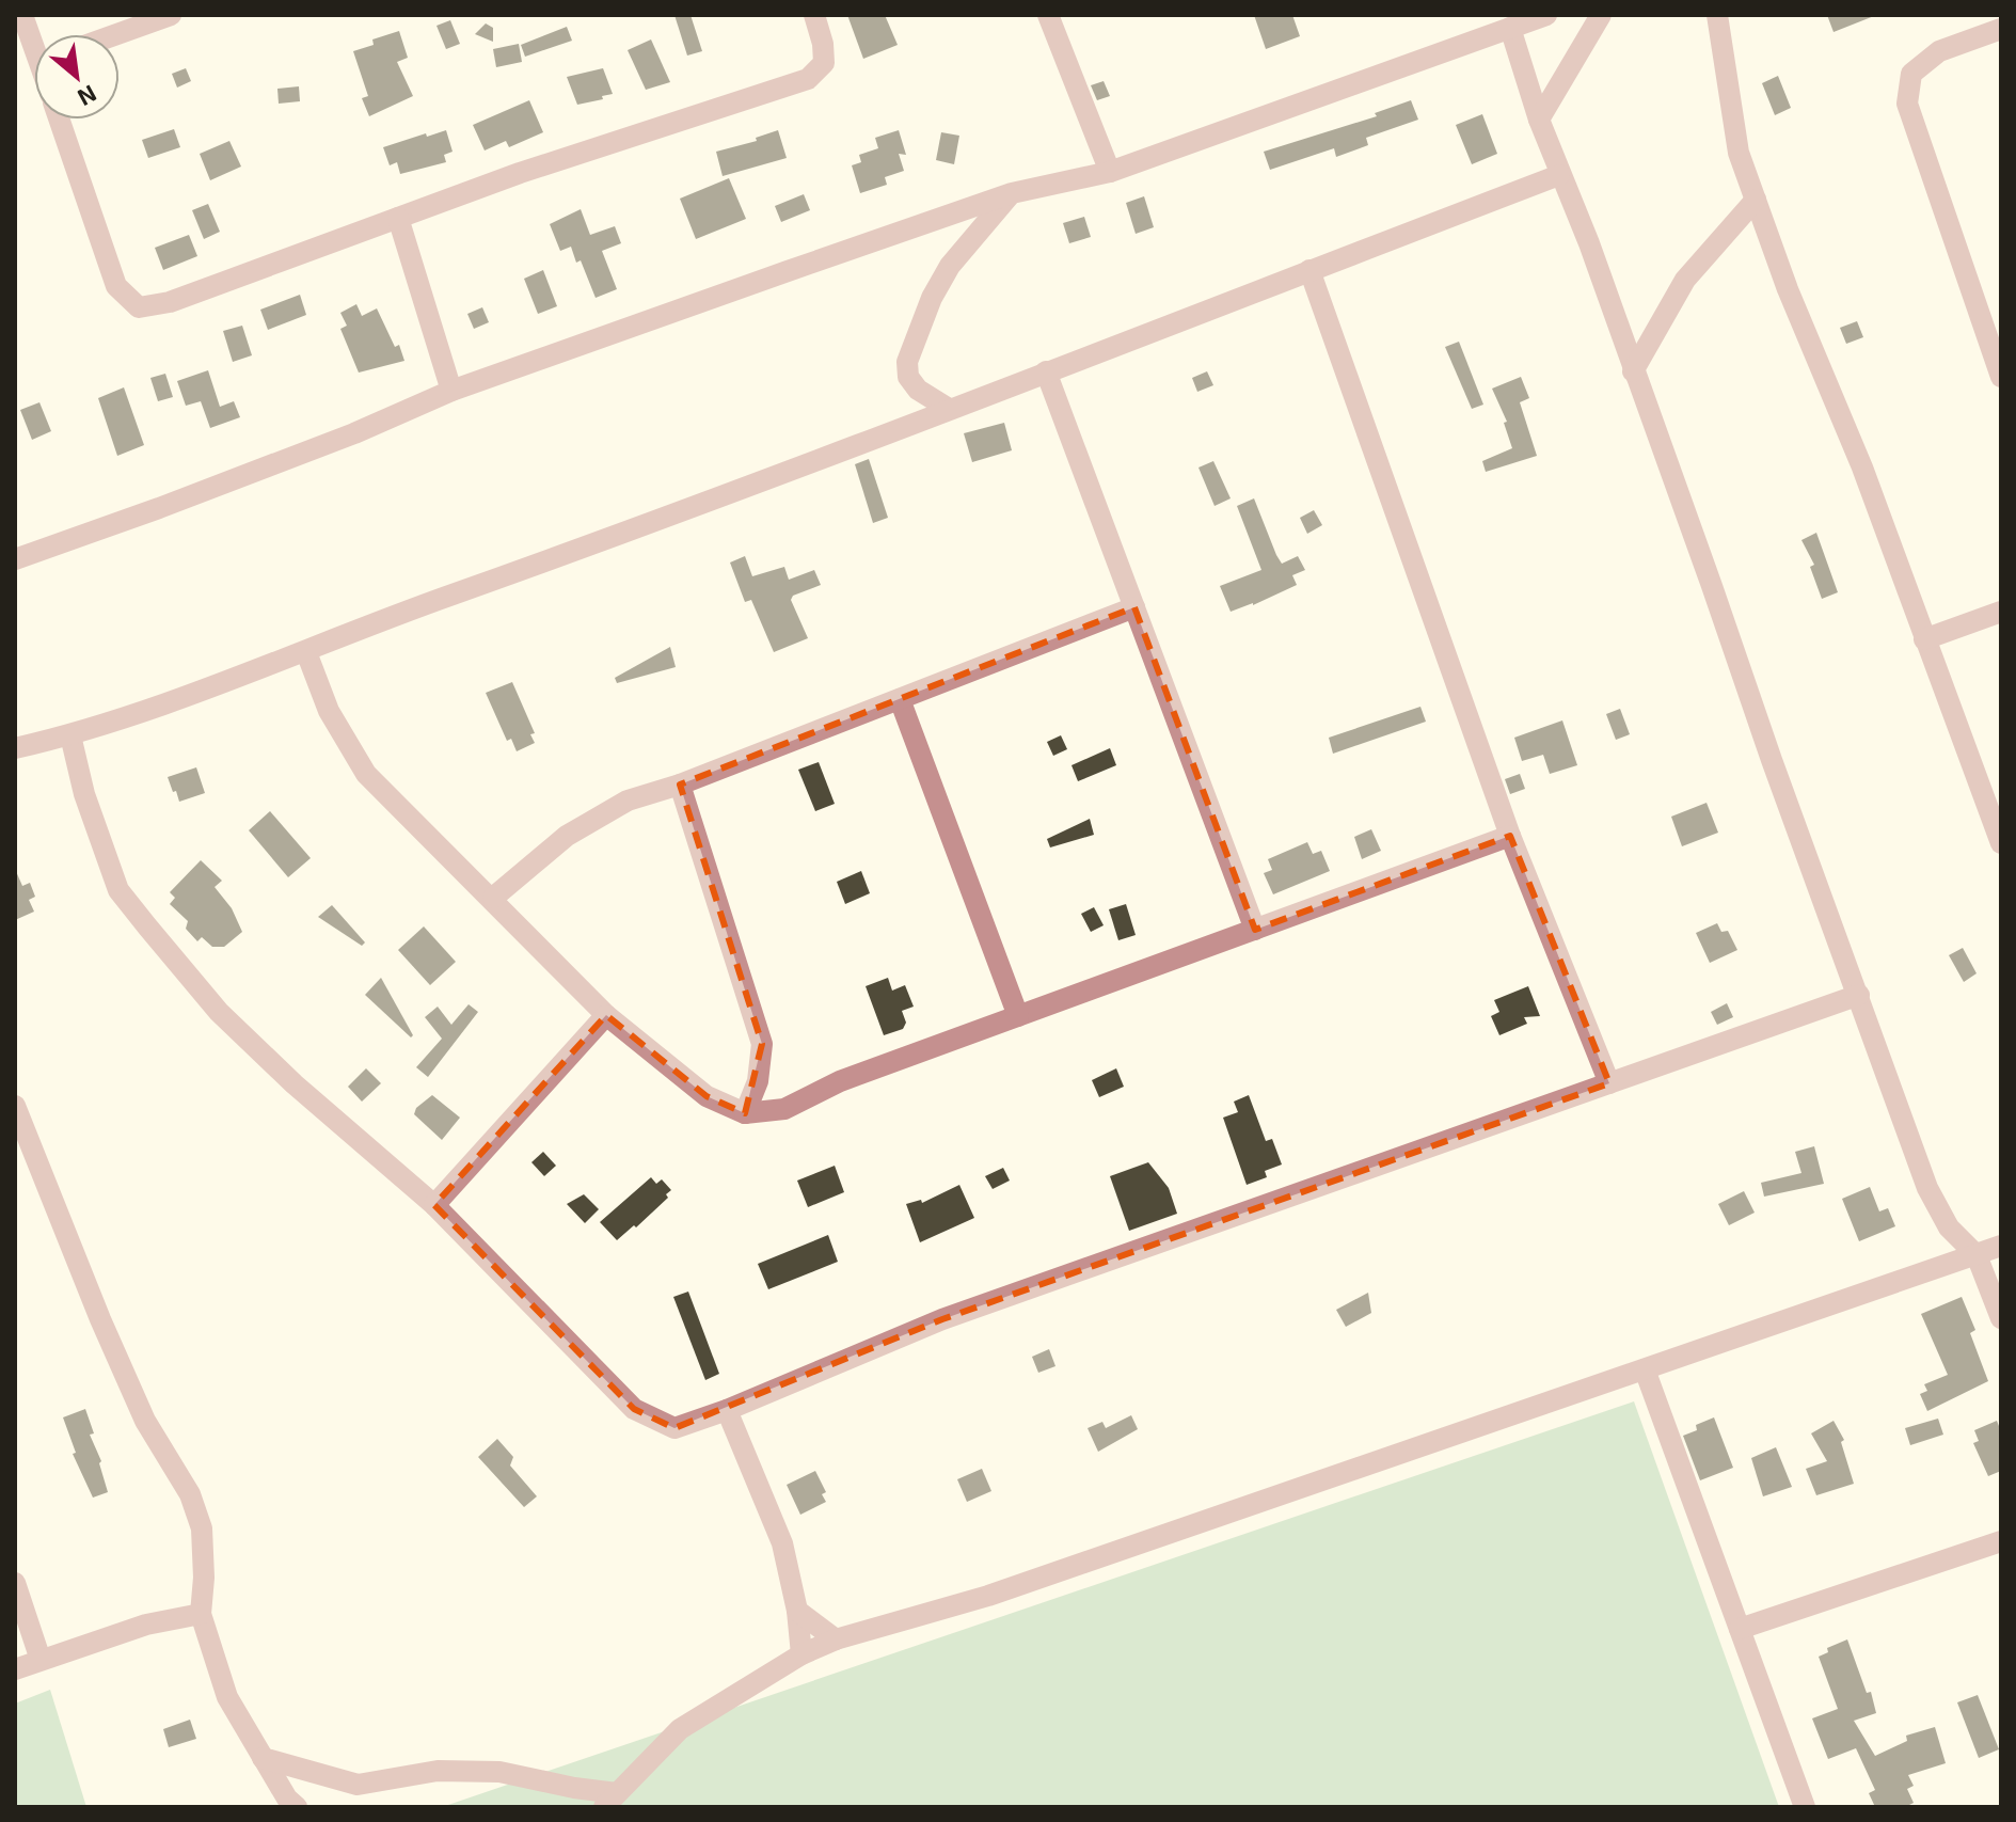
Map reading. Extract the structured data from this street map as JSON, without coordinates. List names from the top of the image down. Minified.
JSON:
{"north":"bottom right"}
